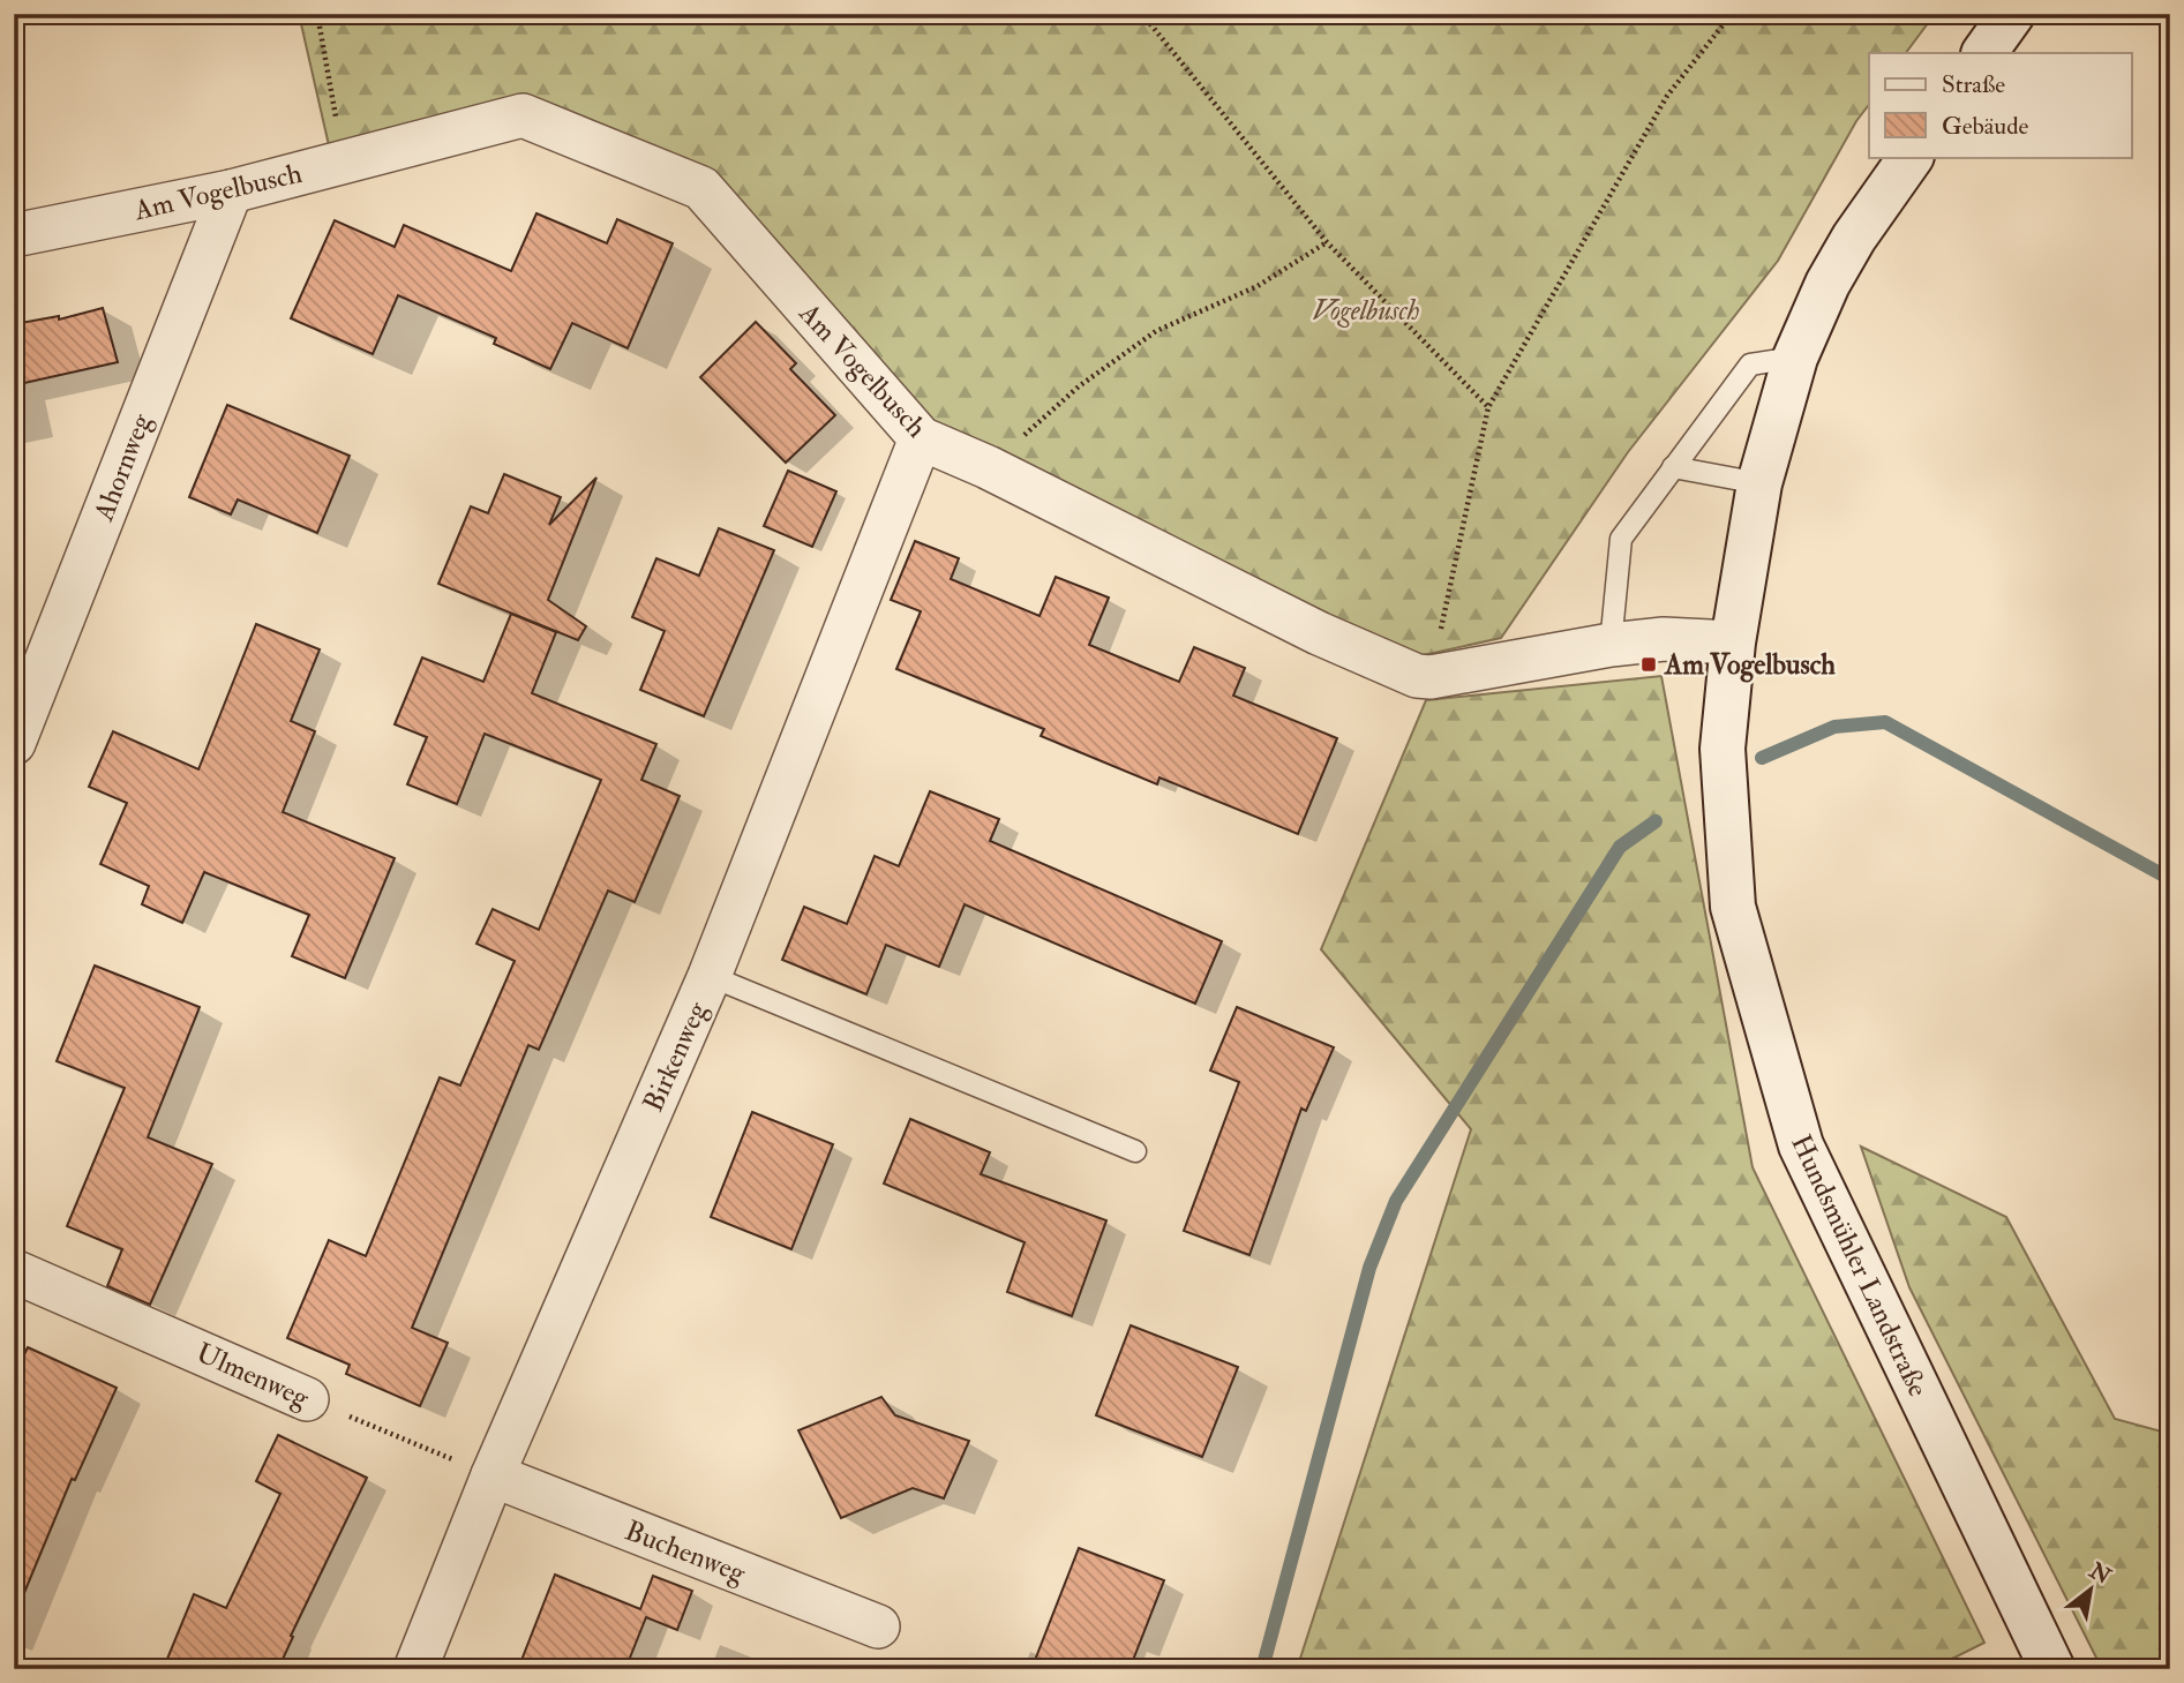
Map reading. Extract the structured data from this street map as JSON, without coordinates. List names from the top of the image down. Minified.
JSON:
{"streets":{"street":["Am Vogelbusch","Ahornweg","Birkenweg","Hundsmühler Landstraße","Ulmenweg","Buchenweg"]},"crossings":[["Am Vogelbusch","Ahornweg"],["Am Vogelbusch","Birkenweg"],["Am Vogelbusch","Hundsmühler Landstraße"],["Birkenweg","Ulmenweg"],["Birkenweg","Buchenweg"],["Ulmenweg","Buchenweg"]],"parks":["Vogelbusch"],"places":{"transit":["Am Vogelbusch"]},"legend":["Straße","Gebäude"],"north":"top right"}
